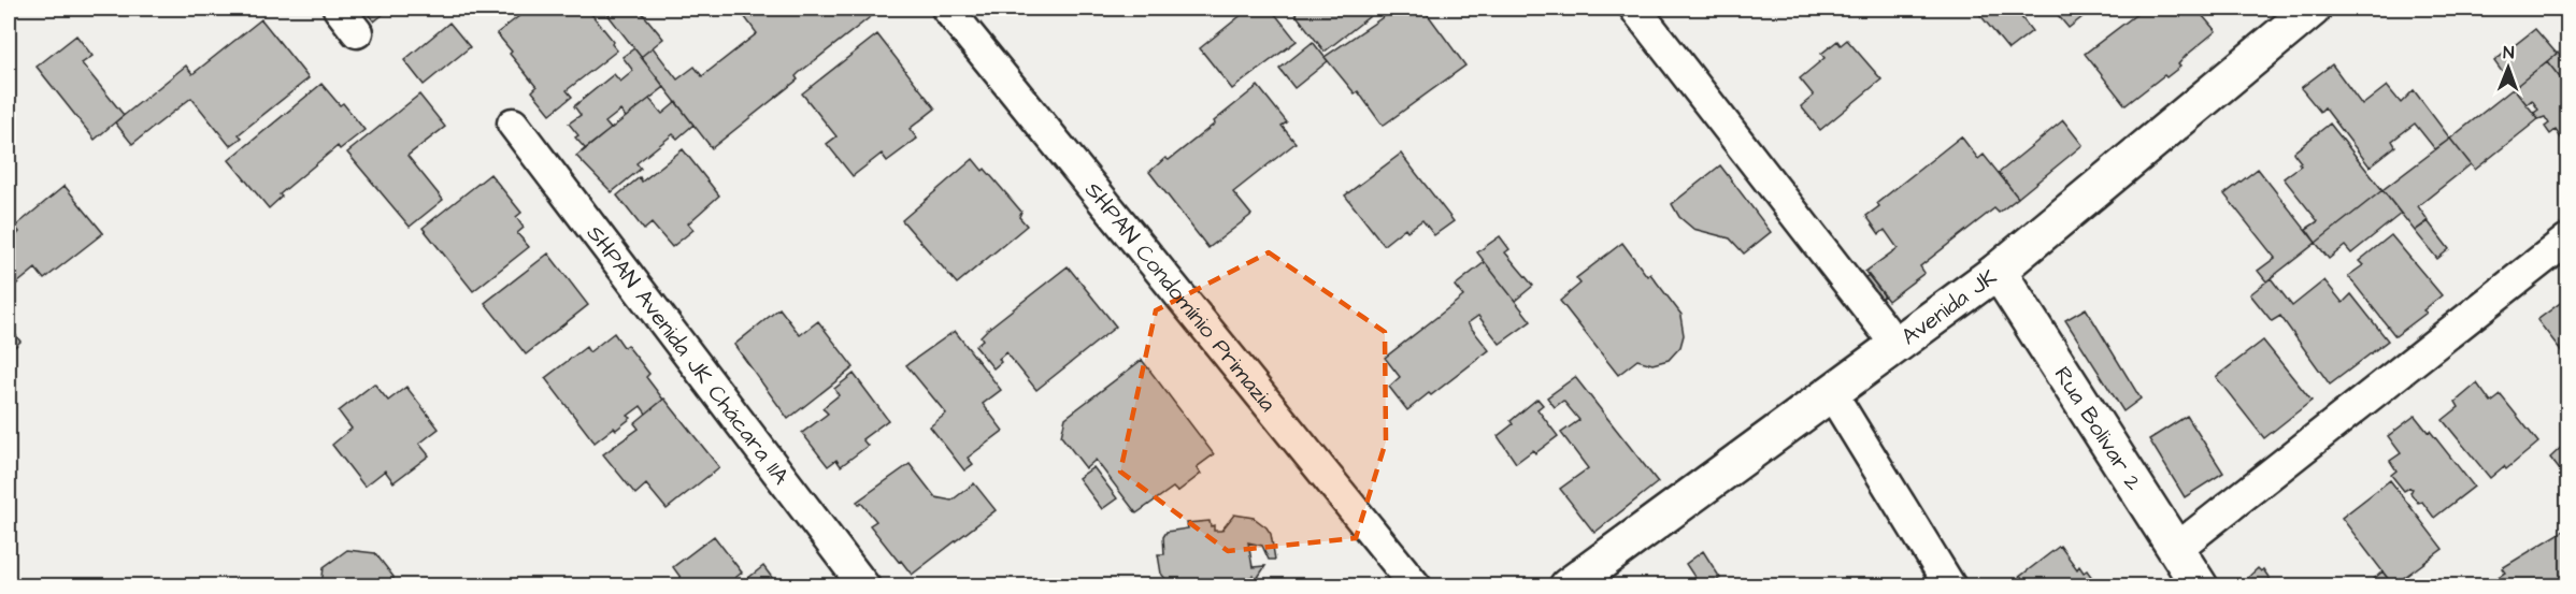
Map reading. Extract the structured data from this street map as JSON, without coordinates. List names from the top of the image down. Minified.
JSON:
{"streets":{"street":["SHPAN Condomínio Primazia","Avenida JK","SHPAN Avenida JK Chácara 11A","Rua Bolivar 2"]},"crossings":[["Avenida JK","Rua Bolivar 2"]],"north":"top"}
